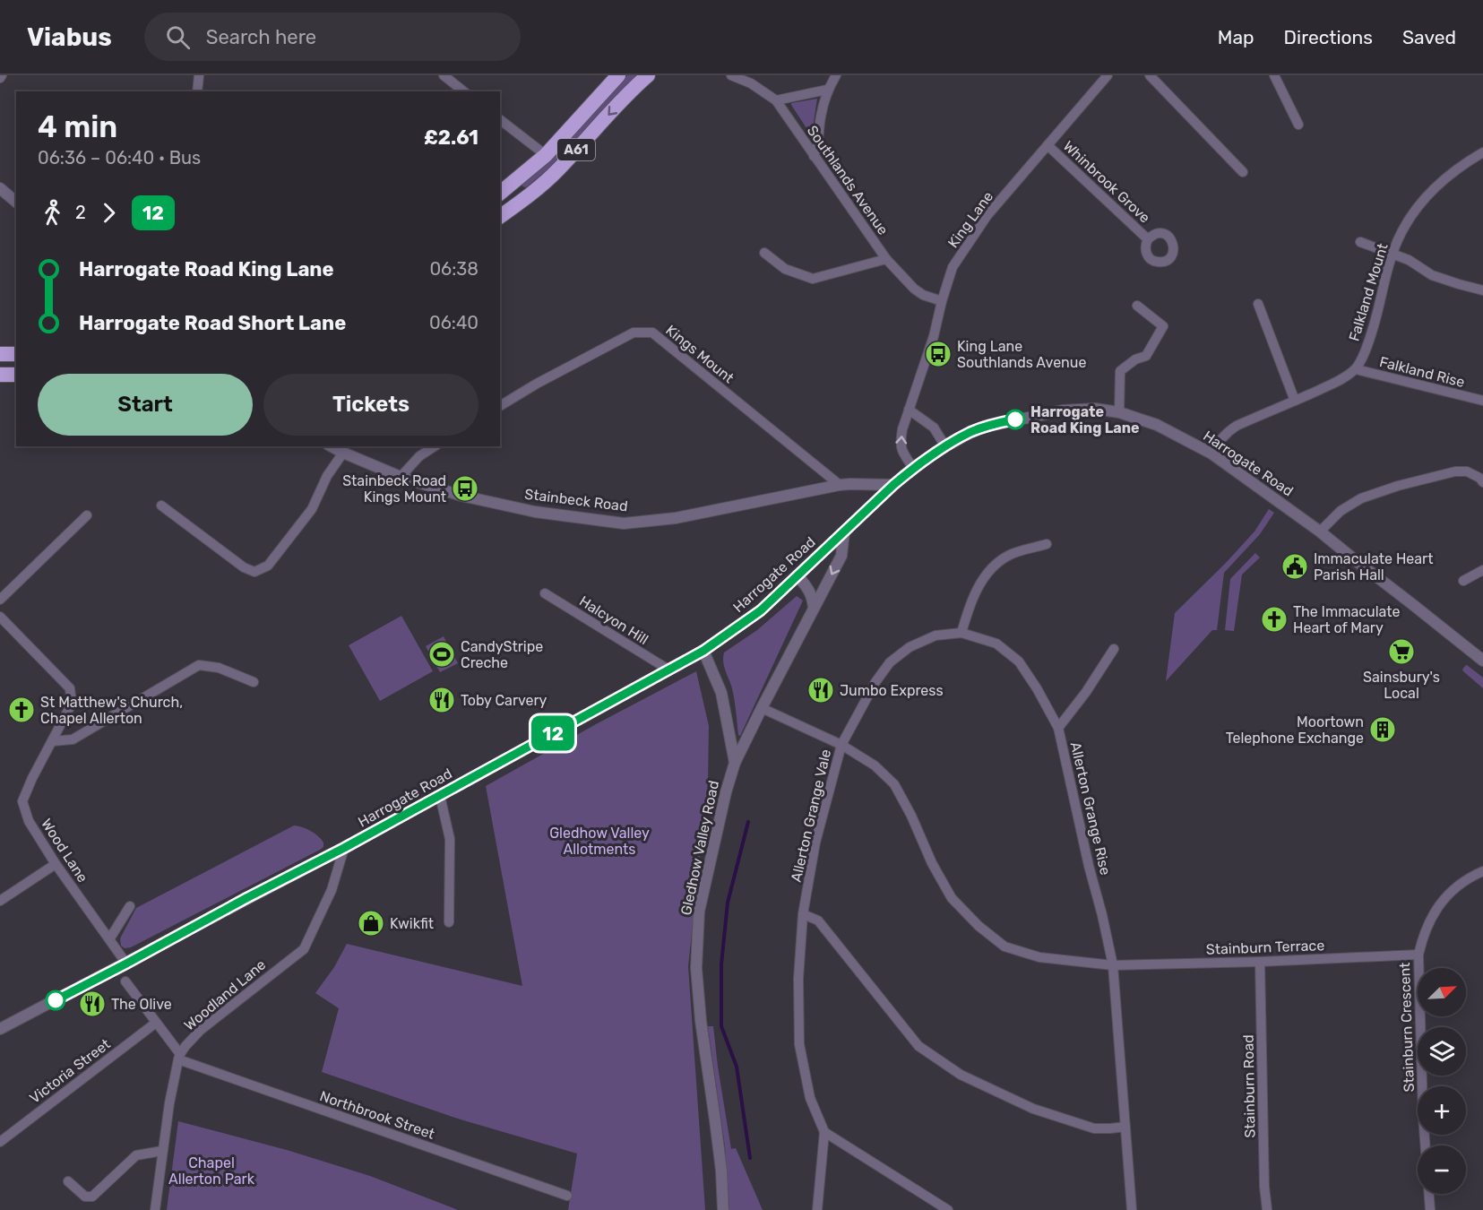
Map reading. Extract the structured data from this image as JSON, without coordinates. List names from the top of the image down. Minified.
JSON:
{"streets":{"highway":["A61"],"street":["Southlands Avenue","Whinbrook Grove","King Lane","Falkland Mount","Kings Mount","Falkland Rise","Harrogate Road","Stainbeck Road","Halcyon Hill","Allerton Grange Rise","Allerton Grange Vale","Gledhow Valley Road","Wood Lane","Stainburn Terrace","Woodland Lane","Stainburn Crescent","Victoria Street","Stainburn Road","Northbrook Street"]},"crossings":[["Southlands Avenue","King Lane"],["Whinbrook Grove","King Lane"],["King Lane","Harrogate Road"],["Falkland Mount","Falkland Rise"],["Kings Mount","Stainbeck Road"],["Harrogate Road","Stainbeck Road"],["Harrogate Road","Halcyon Hill"],["Harrogate Road","Gledhow Valley Road"],["Harrogate Road","Wood Lane"],["Harrogate Road","Woodland Lane"],["Allerton Grange Rise","Allerton Grange Vale"],["Allerton Grange Rise","Stainburn Terrace"],["Allerton Grange Vale","Stainburn Terrace"],["Gledhow Valley Road","Stainburn Terrace"],["Stainburn Terrace","Stainburn Crescent"],["Stainburn Terrace","Stainburn Road"],["Woodland Lane","Northbrook Street"]],"parks":["Gledhow Valley Allotments","Chapel Allerton Park"],"places":{"bus stop":["King Lane Southlands Avenue","Stainbeck Road Kings Mount"],"other":["Harrogate Road King Lane"],"public building":["Immaculate Heart Parish Hall"],"church":["The Immaculate Heart of Mary","St Matthew's Church, Chapel Allerton"],"supermarket":["Sainsbury's Local"],"sports":["CandyStripe Creche"],"restaurant":["Jumbo Express","Toby Carvery","The Olive"],"building":["Moortown Telephone Exchange"],"shop":["Kwikfit"]},"lines":["bus line 12"],"north":"top right","page":{"header":"Viabus","search":"Search here","nav":["Map","Directions","Saved"],"on_map":"12","heading":["4 min","06:36 – 06:40 · Bus","£2.61"],"legs":["2","12"],"list":[{"name":"Harrogate Road King Lane","value":"06:38"},{"name":"Harrogate Road Short Lane","value":"06:40"}],"buttons":["Start","Tickets"],"map_buttons":["+","−"]}}
